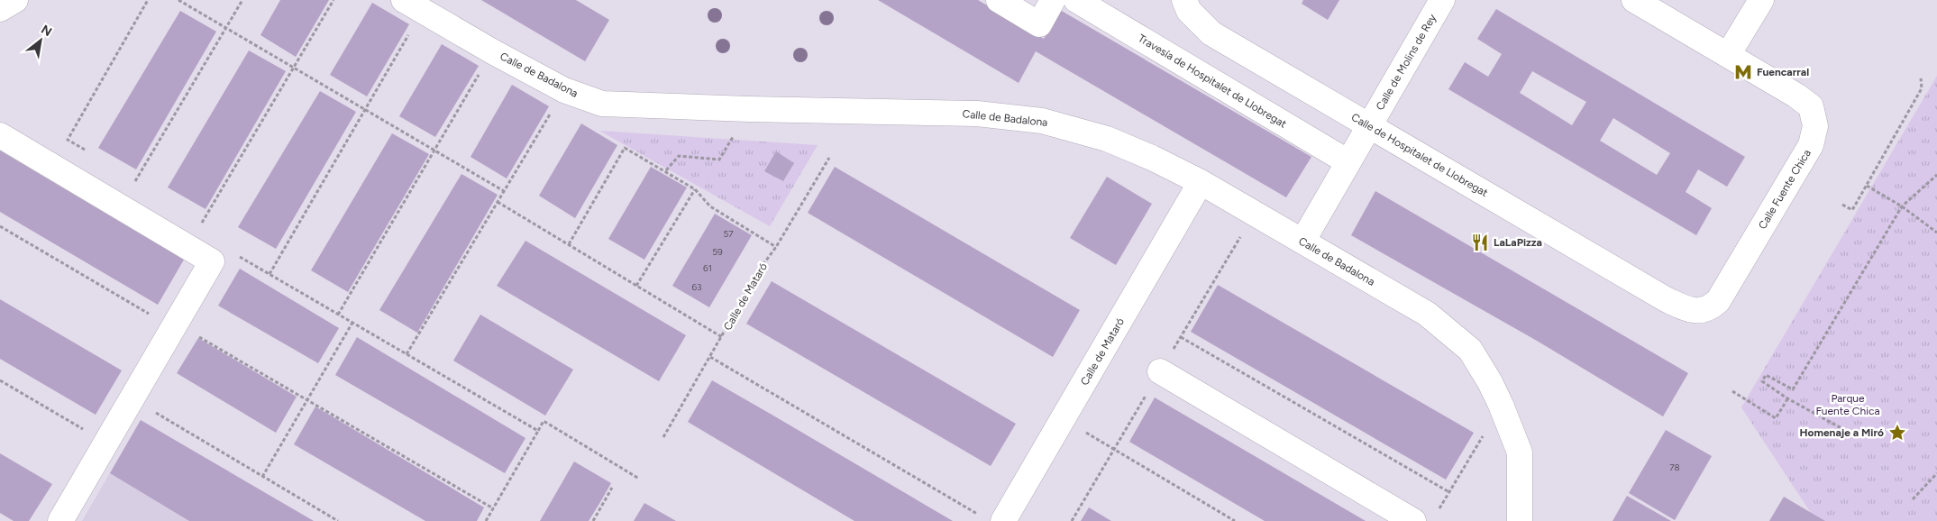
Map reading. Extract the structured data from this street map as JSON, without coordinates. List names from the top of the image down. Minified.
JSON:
{"streets":{"street":["Calle de Molins de Rey","Calle de Badalona","Travesía de Hospitalet de Llobregat","Calle de Hospitalet de Llobregat","Calle Fuente Chica","Calle de Mataró"]},"crossings":[["Calle de Molins de Rey","Calle de Badalona"],["Calle de Molins de Rey","Travesía de Hospitalet de Llobregat"],["Calle de Molins de Rey","Calle de Hospitalet de Llobregat"],["Calle de Badalona","Calle de Mataró"],["Calle de Hospitalet de Llobregat","Calle Fuente Chica"]],"parks":["Parque Fuente Chica"],"places":{"metro station":["Fuencarral"],"restaurant":["LaLaPizza"],"place":["Homenaje a Miró"]},"house_numbers":["57","59","61","63","78"],"north":"top right"}
